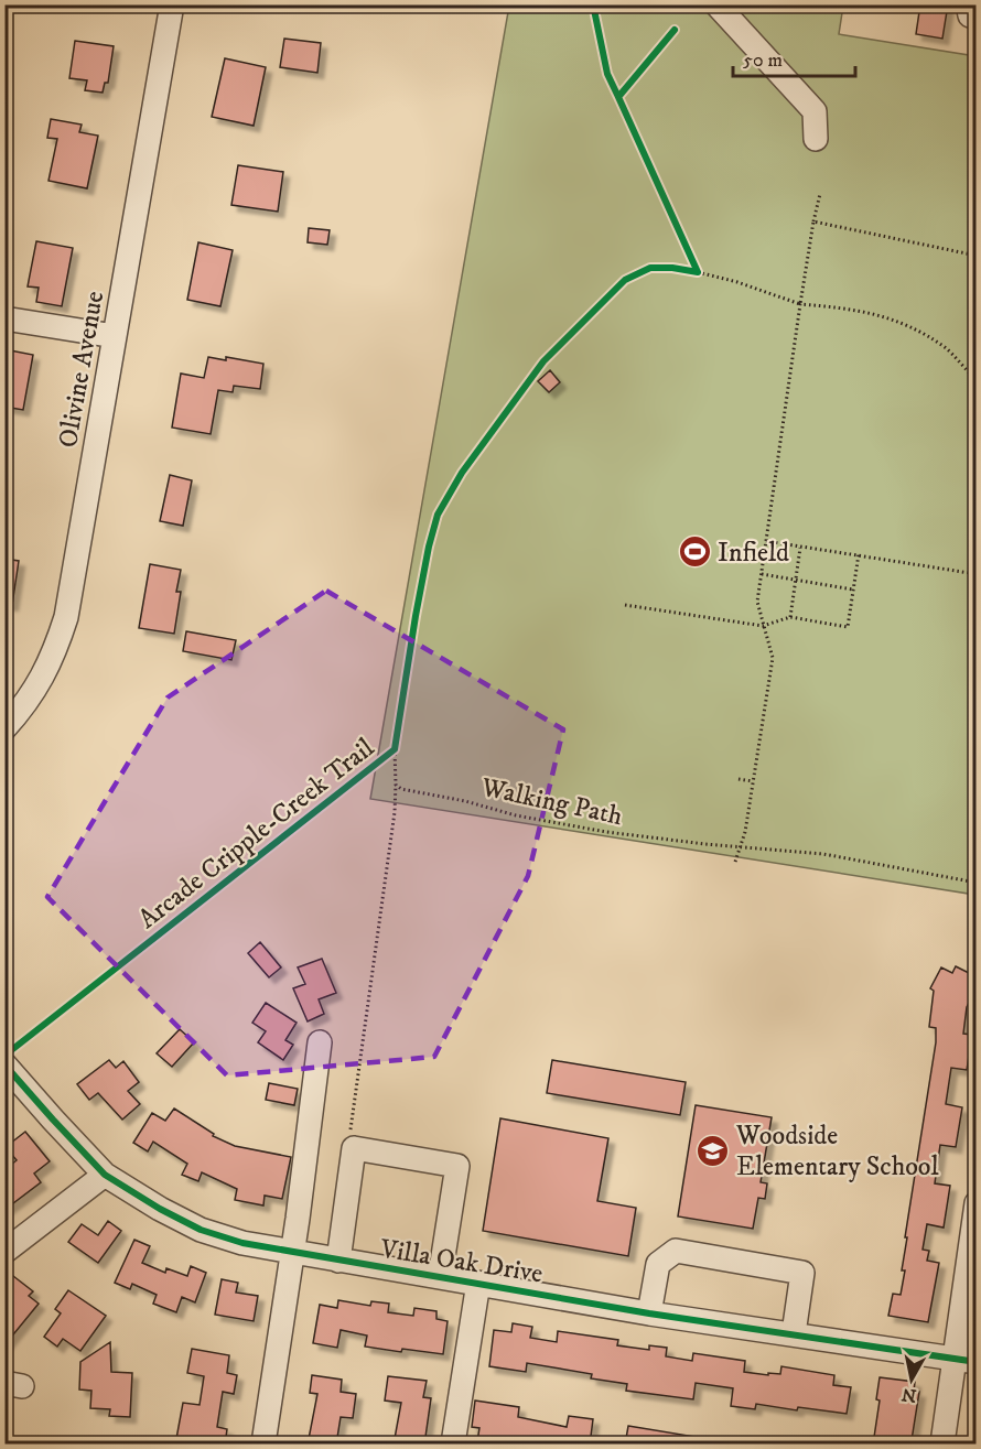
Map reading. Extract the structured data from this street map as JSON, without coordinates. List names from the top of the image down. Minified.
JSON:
{"streets":{"street":["Olivine Avenue","Villa Oak Drive"],"path":["Walking Path"],"cycle path":["Arcade Cripple-Creek Trail"]},"places":{"sports":["Infield"],"school or university":["Woodside Elementary School"]},"scale_bar":"50 m","north":"bottom"}
